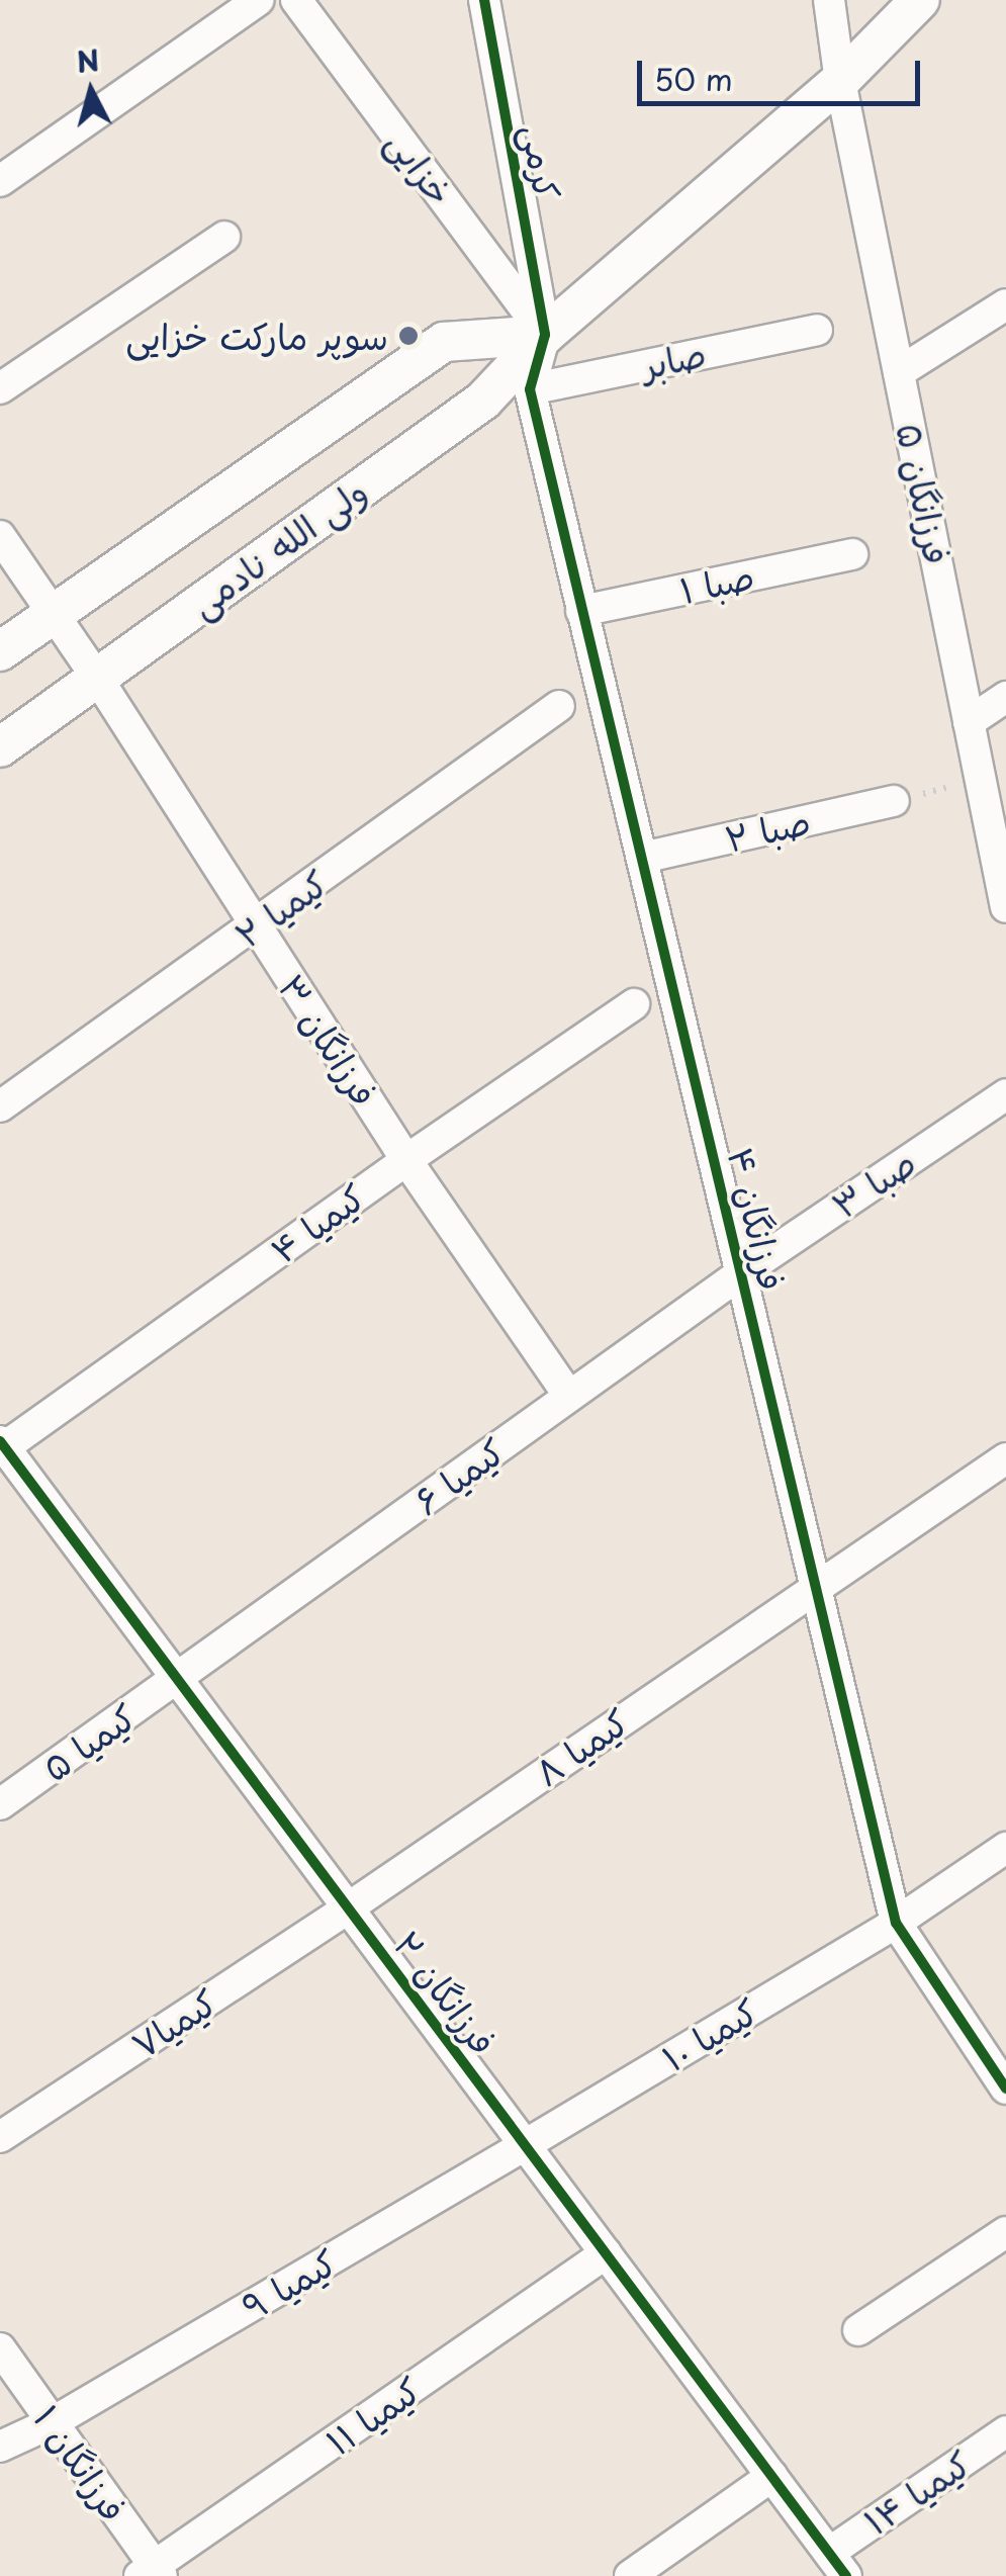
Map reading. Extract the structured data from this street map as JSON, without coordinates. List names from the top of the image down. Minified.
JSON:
{"streets":{"street":["کرمی","خزایی","صابر","فرزانگان ۵","ولی الله نادمی","صبا ۱","صبا ۲","کیمیا ۲","فرزانگان ۳","صبا ۳","فرزانگان ۴","کیمیا ۴","کیمیا ۶","کیمیا ۵","کیمیا ۸","فرزانگان ۲","کیمیا۷","کیمیا ۱۰","کیمیا ۹","کیمیا ۱۱","فرزانگان ۱","کیمیا ۱۴"]},"crossings":[["کرمی","خزایی"],["کرمی","ولی الله نادمی"],["کرمی","فرزانگان ۴"],["خزایی","ولی الله نادمی"],["خزایی","فرزانگان ۴"],["صابر","فرزانگان ۴"],["فرزانگان ۵","ولی الله نادمی"],["ولی الله نادمی","فرزانگان ۳"],["ولی الله نادمی","فرزانگان ۴"],["صبا ۱","فرزانگان ۴"],["صبا ۲","فرزانگان ۴"],["کیمیا ۲","فرزانگان ۳"],["فرزانگان ۳","کیمیا ۴"],["فرزانگان ۳","کیمیا ۶"],["صبا ۳","فرزانگان ۴"],["صبا ۳","کیمیا ۶"],["فرزانگان ۴","کیمیا ۶"],["فرزانگان ۴","کیمیا ۸"],["فرزانگان ۴","کیمیا ۱۰"],["کیمیا ۴","فرزانگان ۲"],["کیمیا ۶","کیمیا ۵"],["کیمیا ۶","فرزانگان ۲"],["کیمیا ۵","فرزانگان ۲"],["کیمیا ۸","فرزانگان ۲"],["کیمیا ۸","کیمیا۷"],["فرزانگان ۲","کیمیا۷"],["فرزانگان ۲","کیمیا ۱۰"],["فرزانگان ۲","کیمیا ۹"],["فرزانگان ۲","کیمیا ۱۱"],["فرزانگان ۲","کیمیا ۱۴"],["کیمیا ۱۰","کیمیا ۹"],["کیمیا ۹","فرزانگان ۱"],["کیمیا ۱۱","فرزانگان ۱"]],"places":["سوپر مارکت خزایی"],"scale_bar":"50 m","north":"top"}
